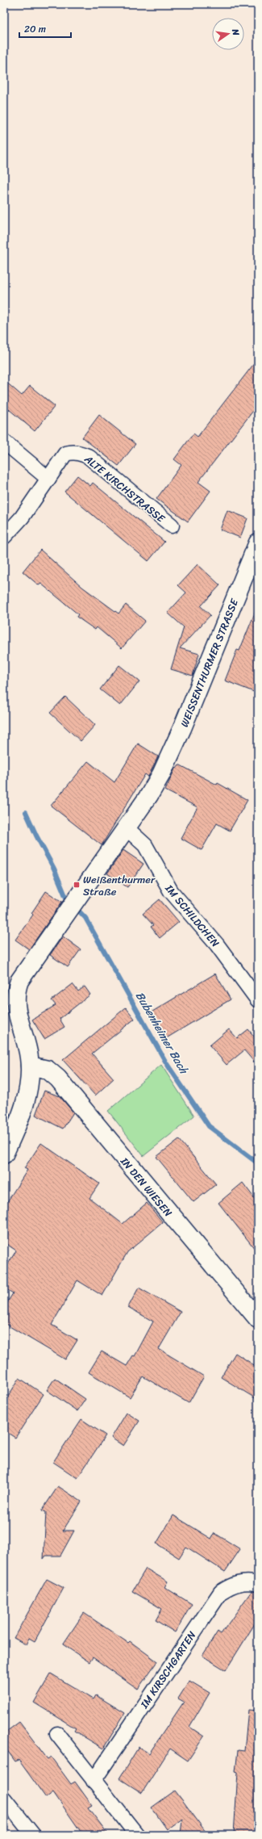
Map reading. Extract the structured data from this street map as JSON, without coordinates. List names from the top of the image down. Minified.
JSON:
{"streets":{"main road":["WEISSENTHURMER STRASSE","IN DEN WIESEN"],"street":["ALTE KIRCHSTRASSE","IM SCHILDCHEN","IM KIRSCHGARTEN"]},"crossings":[["WEISSENTHURMER STRASSE","IM SCHILDCHEN"],["WEISSENTHURMER STRASSE","IN DEN WIESEN"]],"water":["Bubenheimer Bach"],"places":{"transit":["Weißenthurmer Straße"]},"scale_bar":"20 m","north":"right"}
